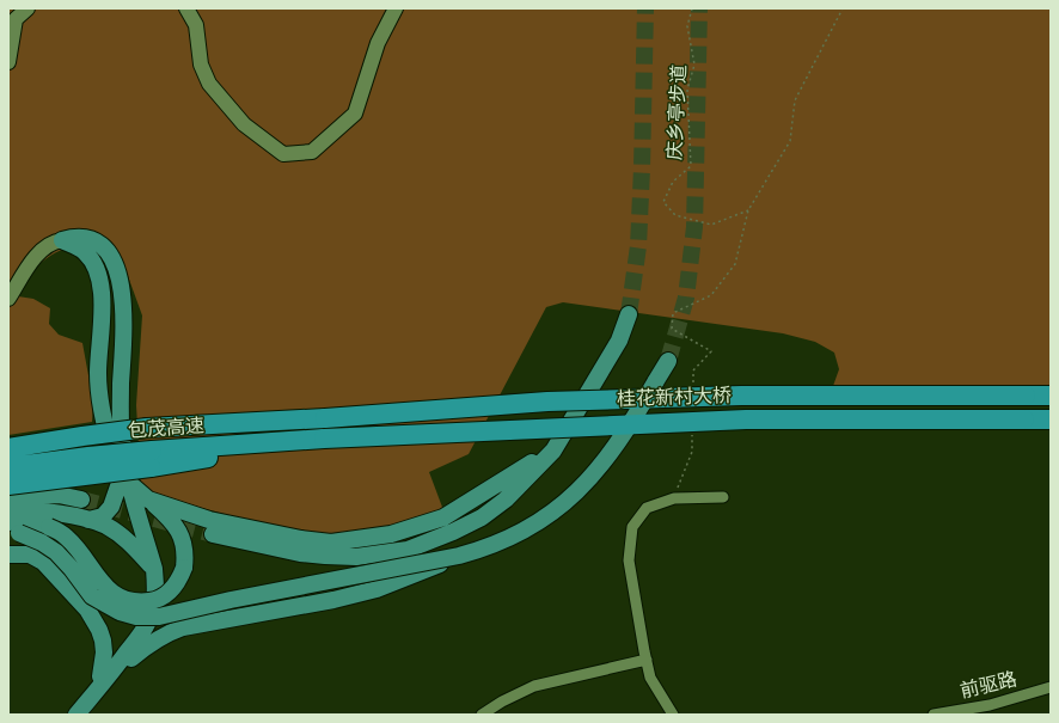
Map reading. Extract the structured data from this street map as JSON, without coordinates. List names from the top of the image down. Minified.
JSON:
{"streets":{"highway":["桂花新村大桥","包茂高速"],"street":["前驱路"],"path":["庆乡亭步道"]},"crossings":[["桂花新村大桥","包茂高速"]]}
